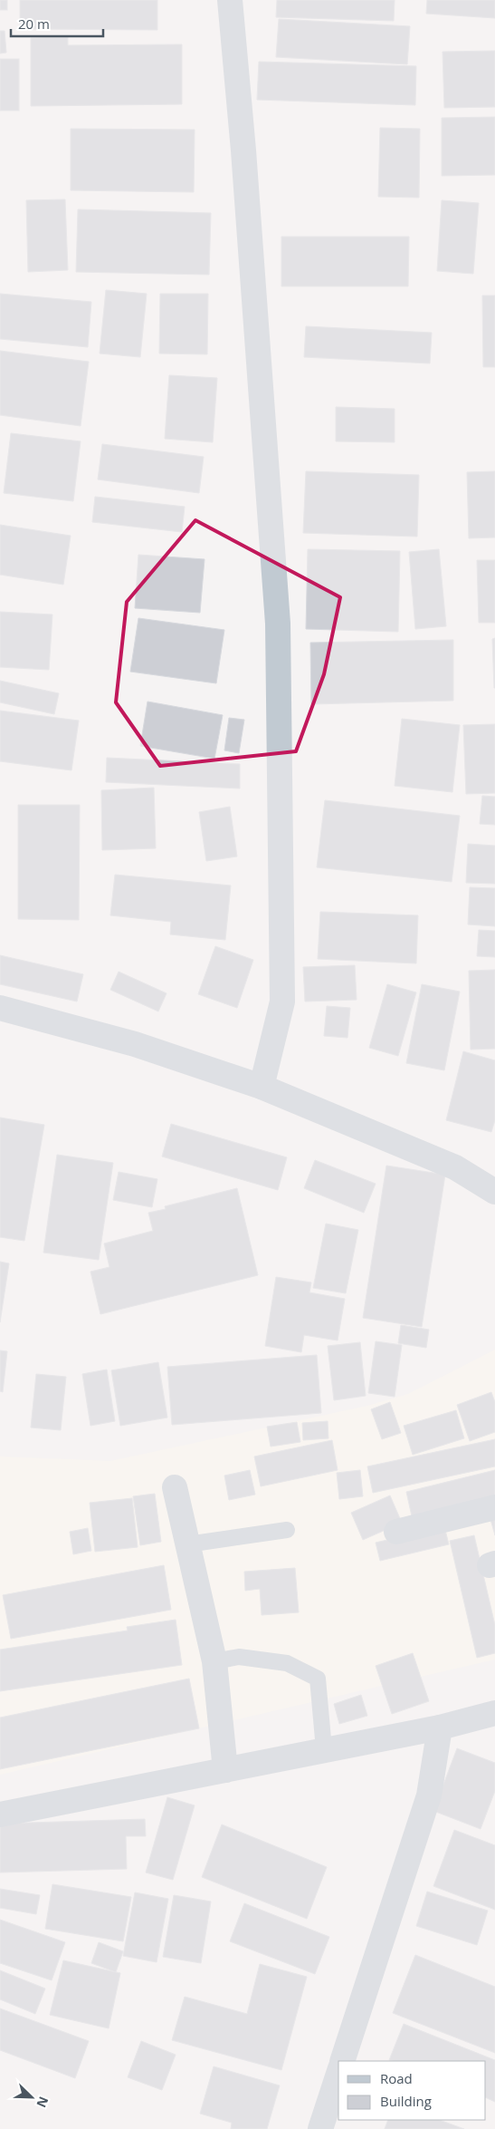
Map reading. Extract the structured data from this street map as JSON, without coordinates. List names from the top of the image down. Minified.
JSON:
{"legend":["Road","Building"],"scale_bar":"20 m","north":"bottom right"}
